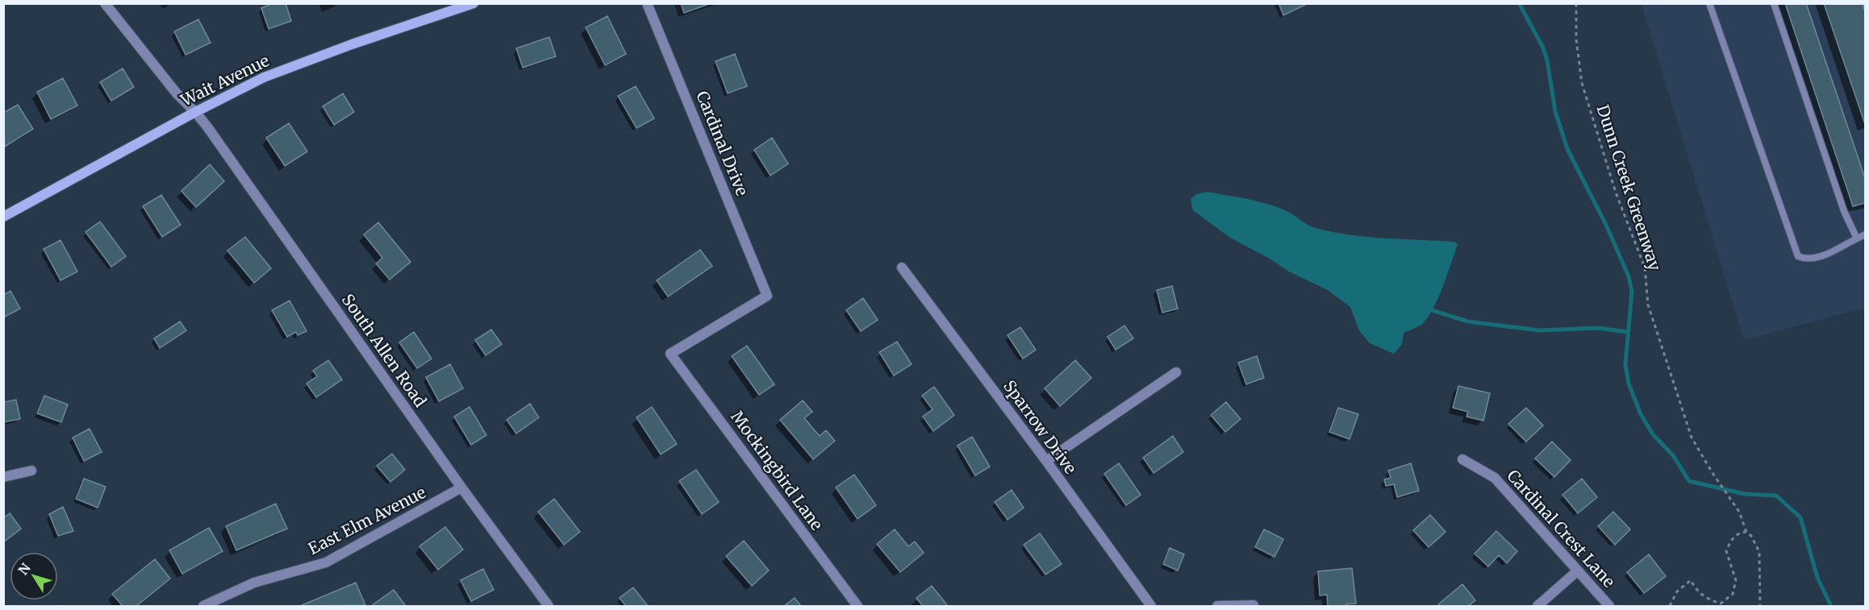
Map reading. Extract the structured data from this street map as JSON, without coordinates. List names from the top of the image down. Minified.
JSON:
{"streets":{"main road":["Wait Avenue"],"street":["Cardinal Drive","South Allen Road","Sparrow Drive","Mockingbird Lane","East Elm Avenue","Cardinal Crest Lane"],"path":["Dunn Creek Greenway"]},"crossings":[["Wait Avenue","South Allen Road"],["Cardinal Drive","Mockingbird Lane"],["South Allen Road","East Elm Avenue"]],"north":"top left"}
